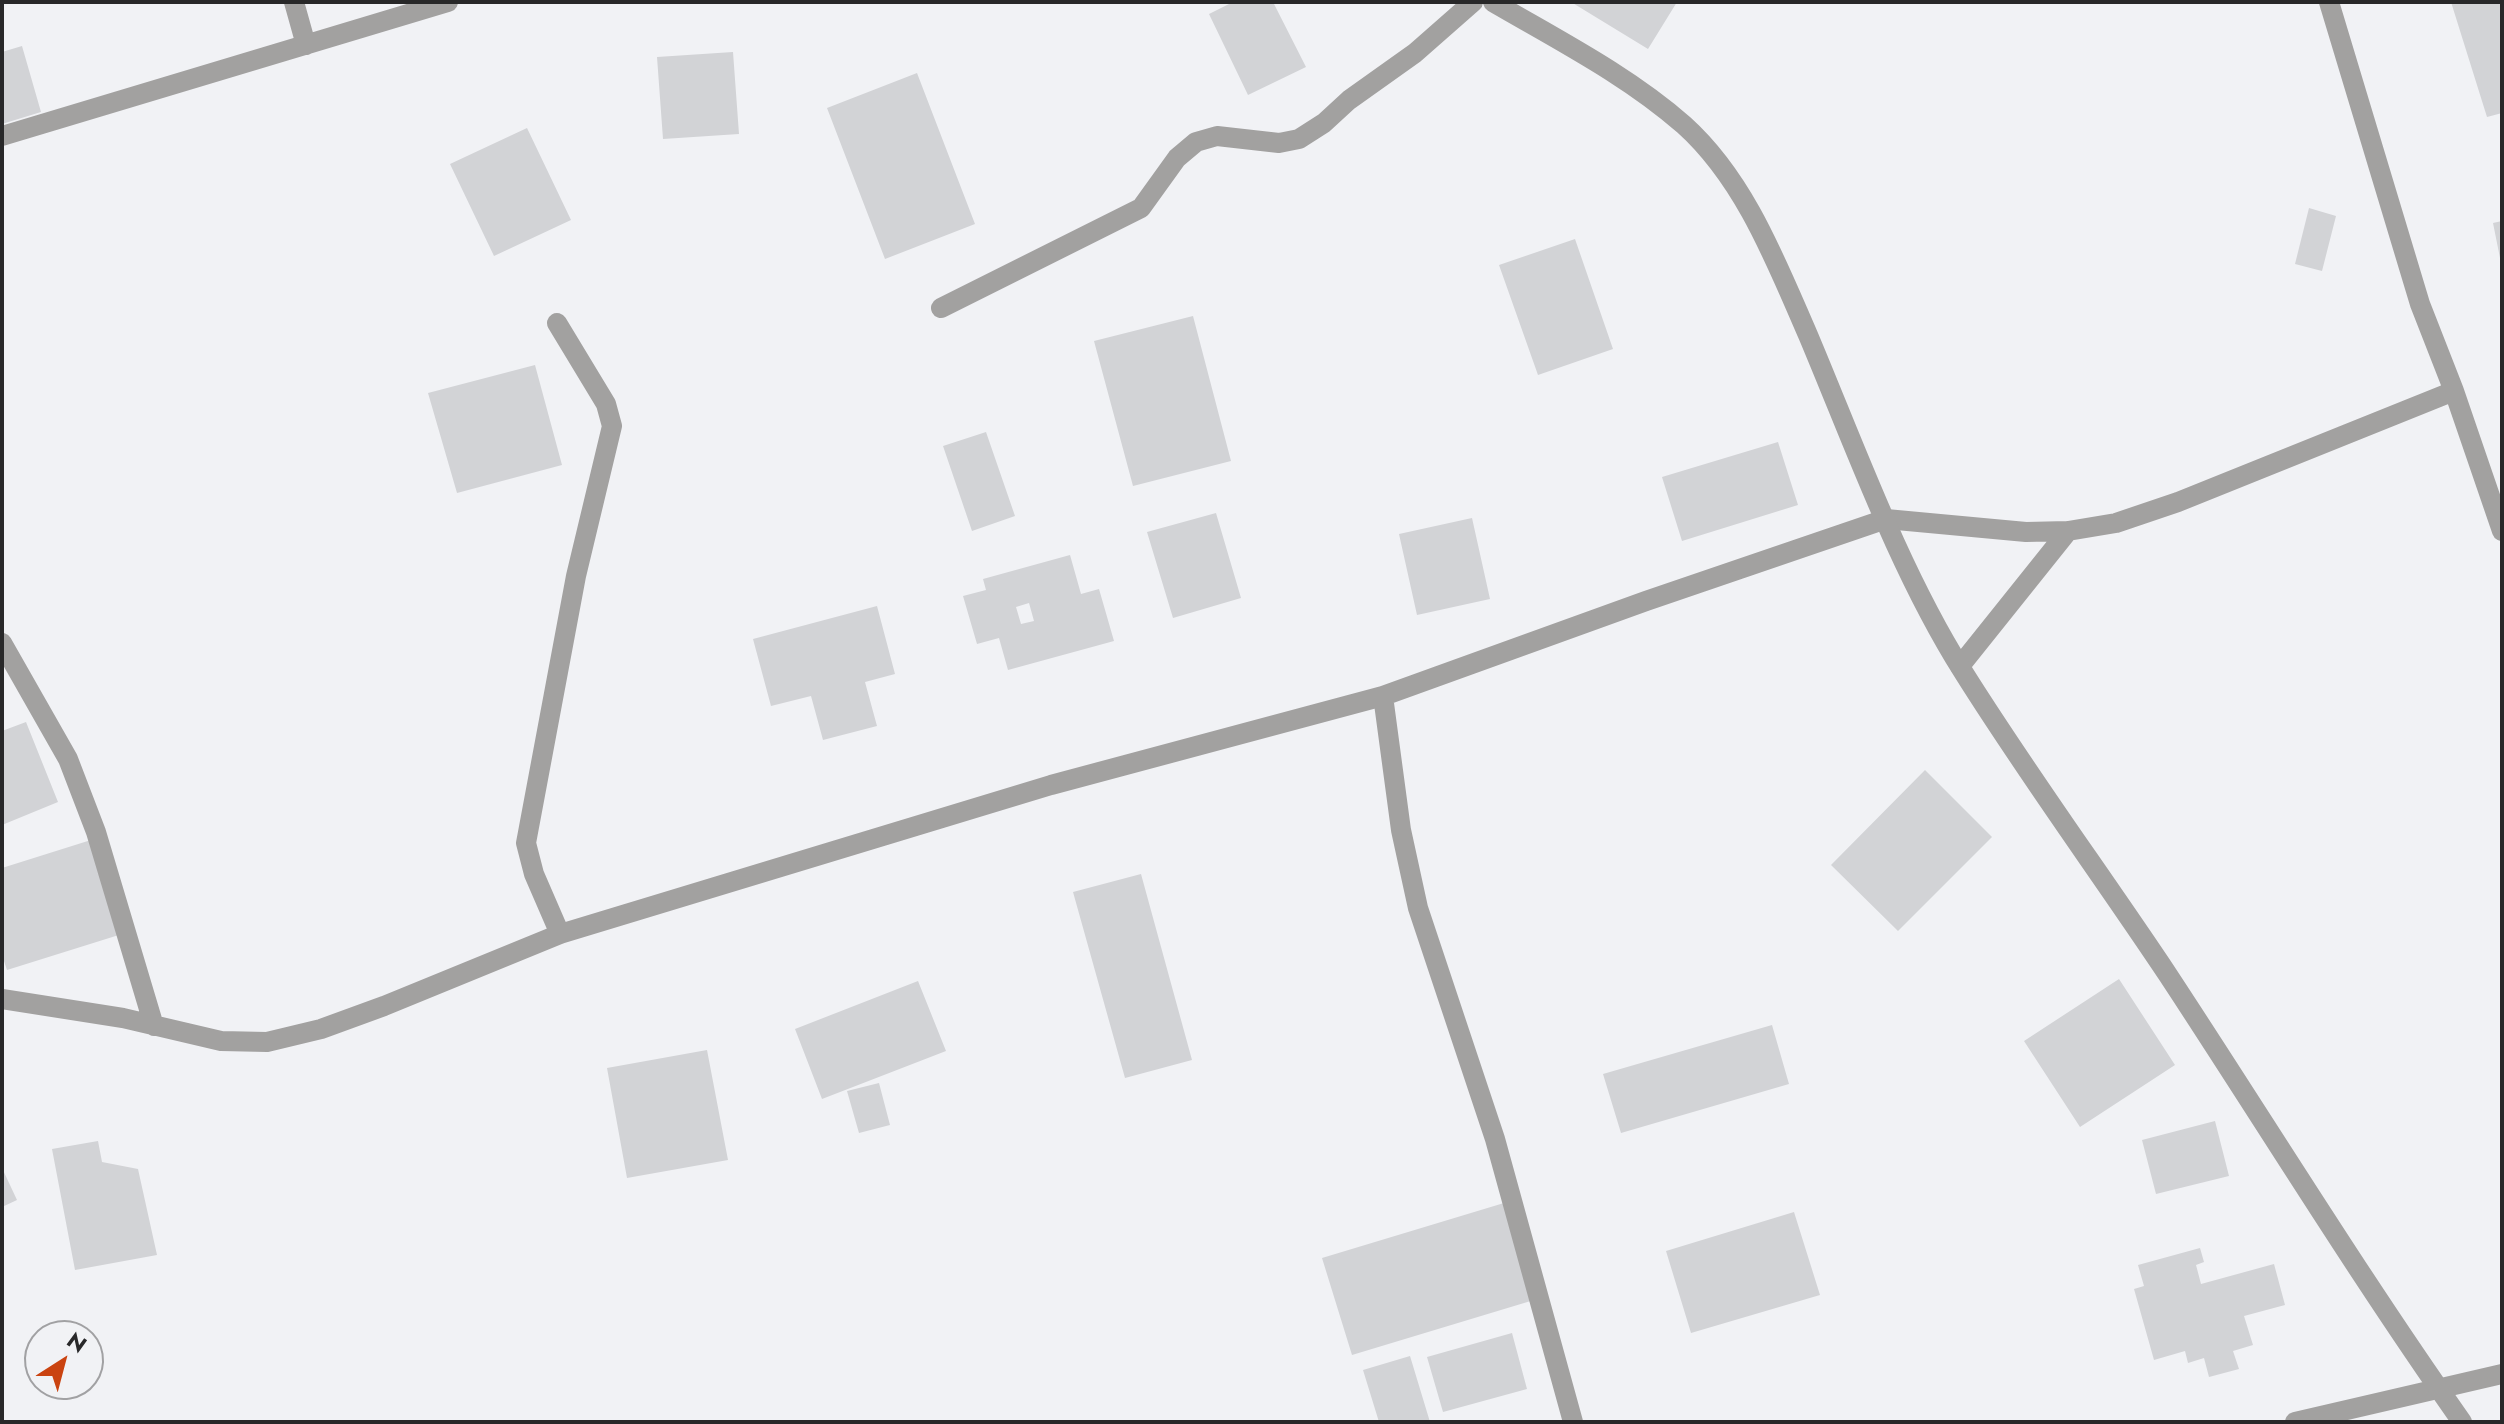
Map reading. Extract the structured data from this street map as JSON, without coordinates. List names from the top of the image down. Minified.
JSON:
{"north":"top right"}
